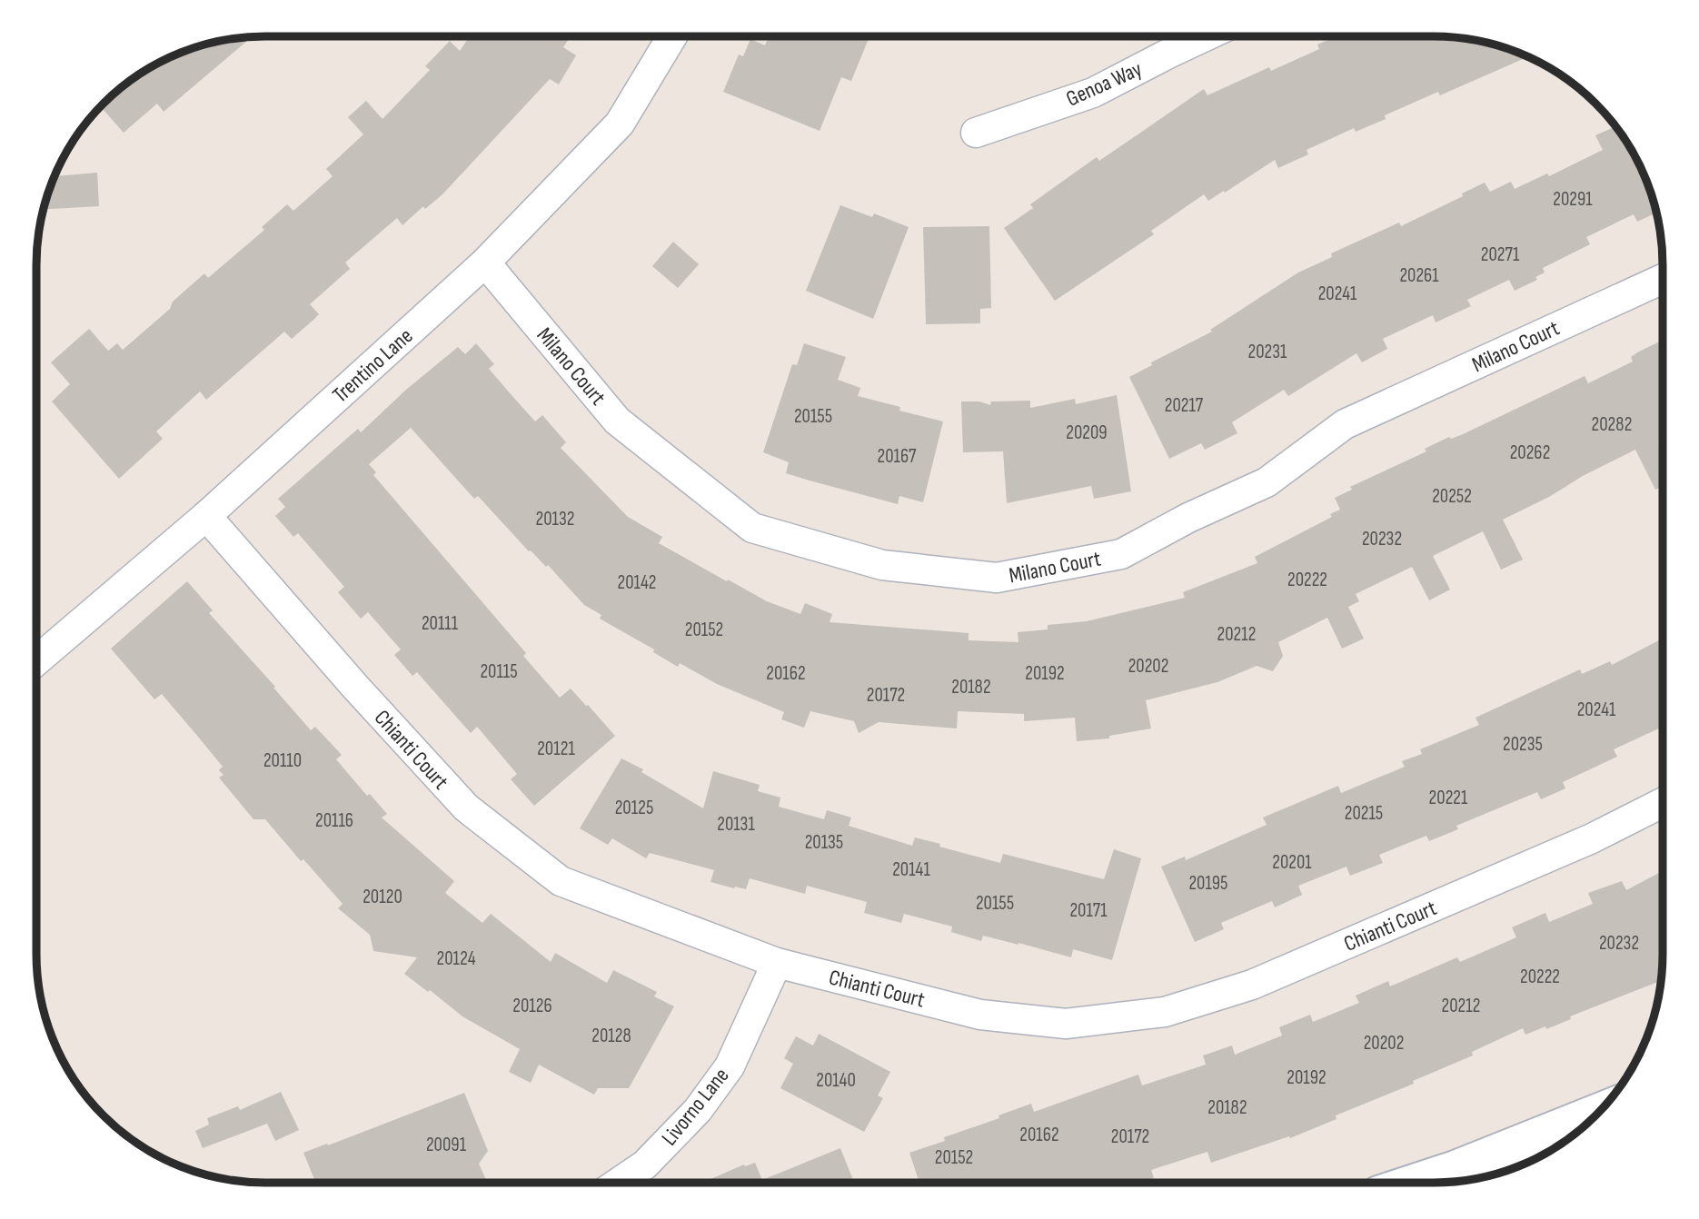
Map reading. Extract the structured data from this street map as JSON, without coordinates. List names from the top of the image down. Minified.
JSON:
{"streets":{"street":["Genoa Way","Milano Court","Trentino Lane","Chianti Court","Livorno Lane"]},"crossings":[["Milano Court","Trentino Lane"],["Trentino Lane","Chianti Court"],["Chianti Court","Livorno Lane"]],"house_numbers":["20291","20271","20261","20241","20231","20217","20155","20282","20209","20262","20167","20252","20132","20232","20222","20142","20111","20152","20212","20202","20115","20162","20192","20182","20172","20241","20235","20121","20110","20221","20125","20215","20116","20131","20135","20201","20141","20195","20120","20155","20171","20232","20124","20222","20126","20212","20128","20202","20192","20140","20182","20162","20172","20091","20152"]}
